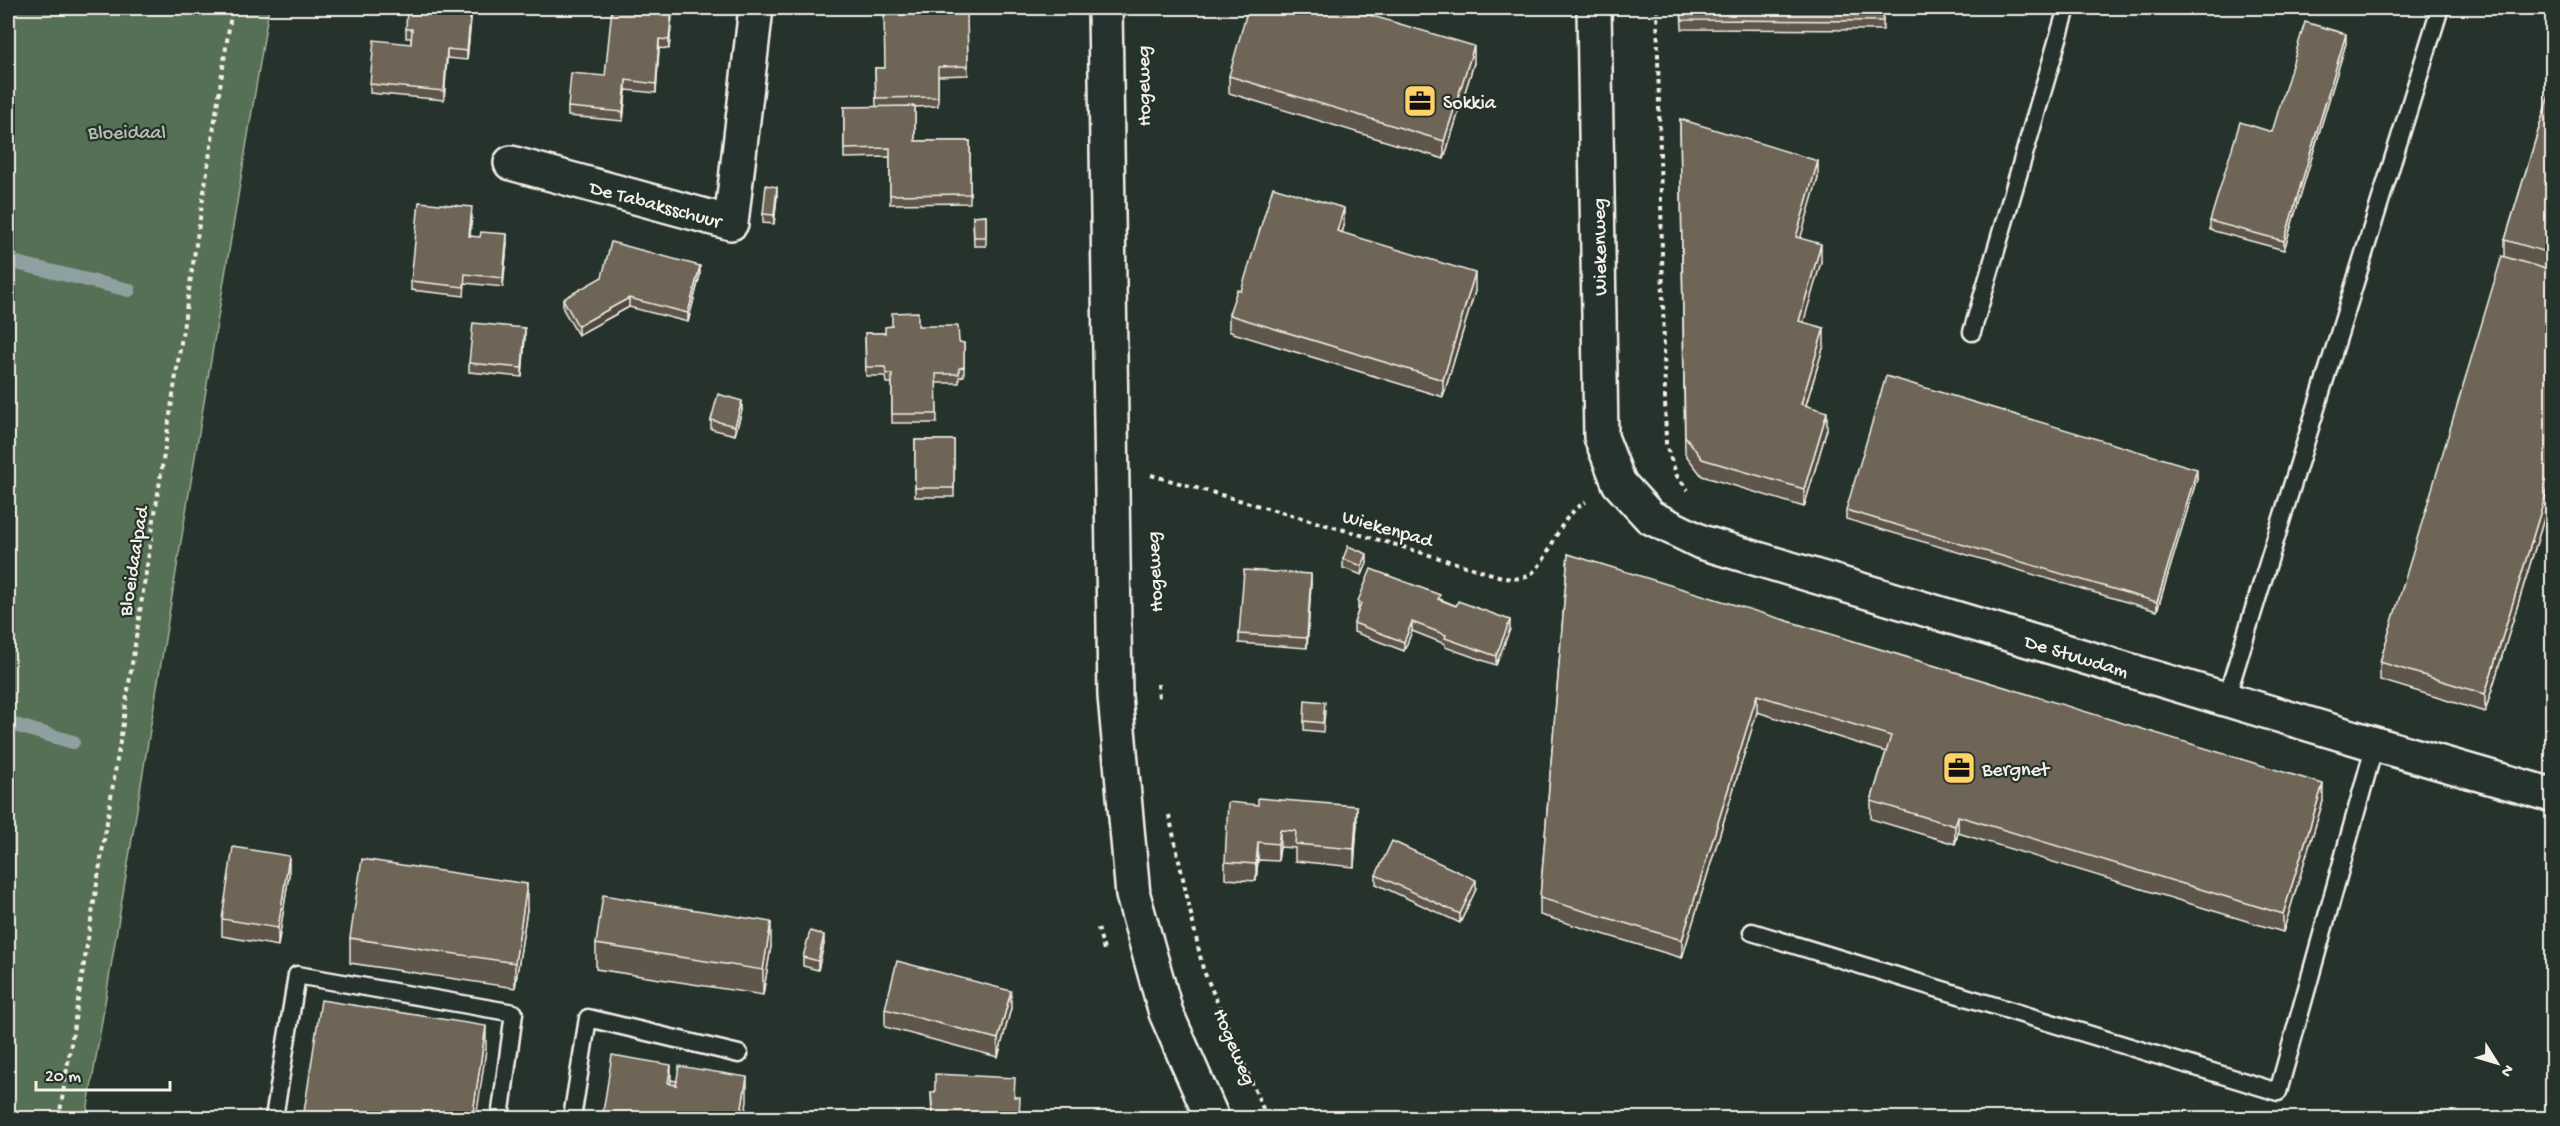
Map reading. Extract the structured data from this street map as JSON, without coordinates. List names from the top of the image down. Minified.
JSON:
{"streets":{"street":["Hogeweg","De Tabaksschuur","Wiekenweg","De Stuwdam"],"path":["Wiekenpad","Bloeidaalpad"]},"crossings":[["Wiekenweg","Wiekenpad"],["Wiekenweg","De Stuwdam"],["Wiekenpad","De Stuwdam"]],"parks":["Bloeidaal"],"places":{"office":["Sokkia","Bergnet"]},"scale_bar":"20 m","north":"bottom right"}
